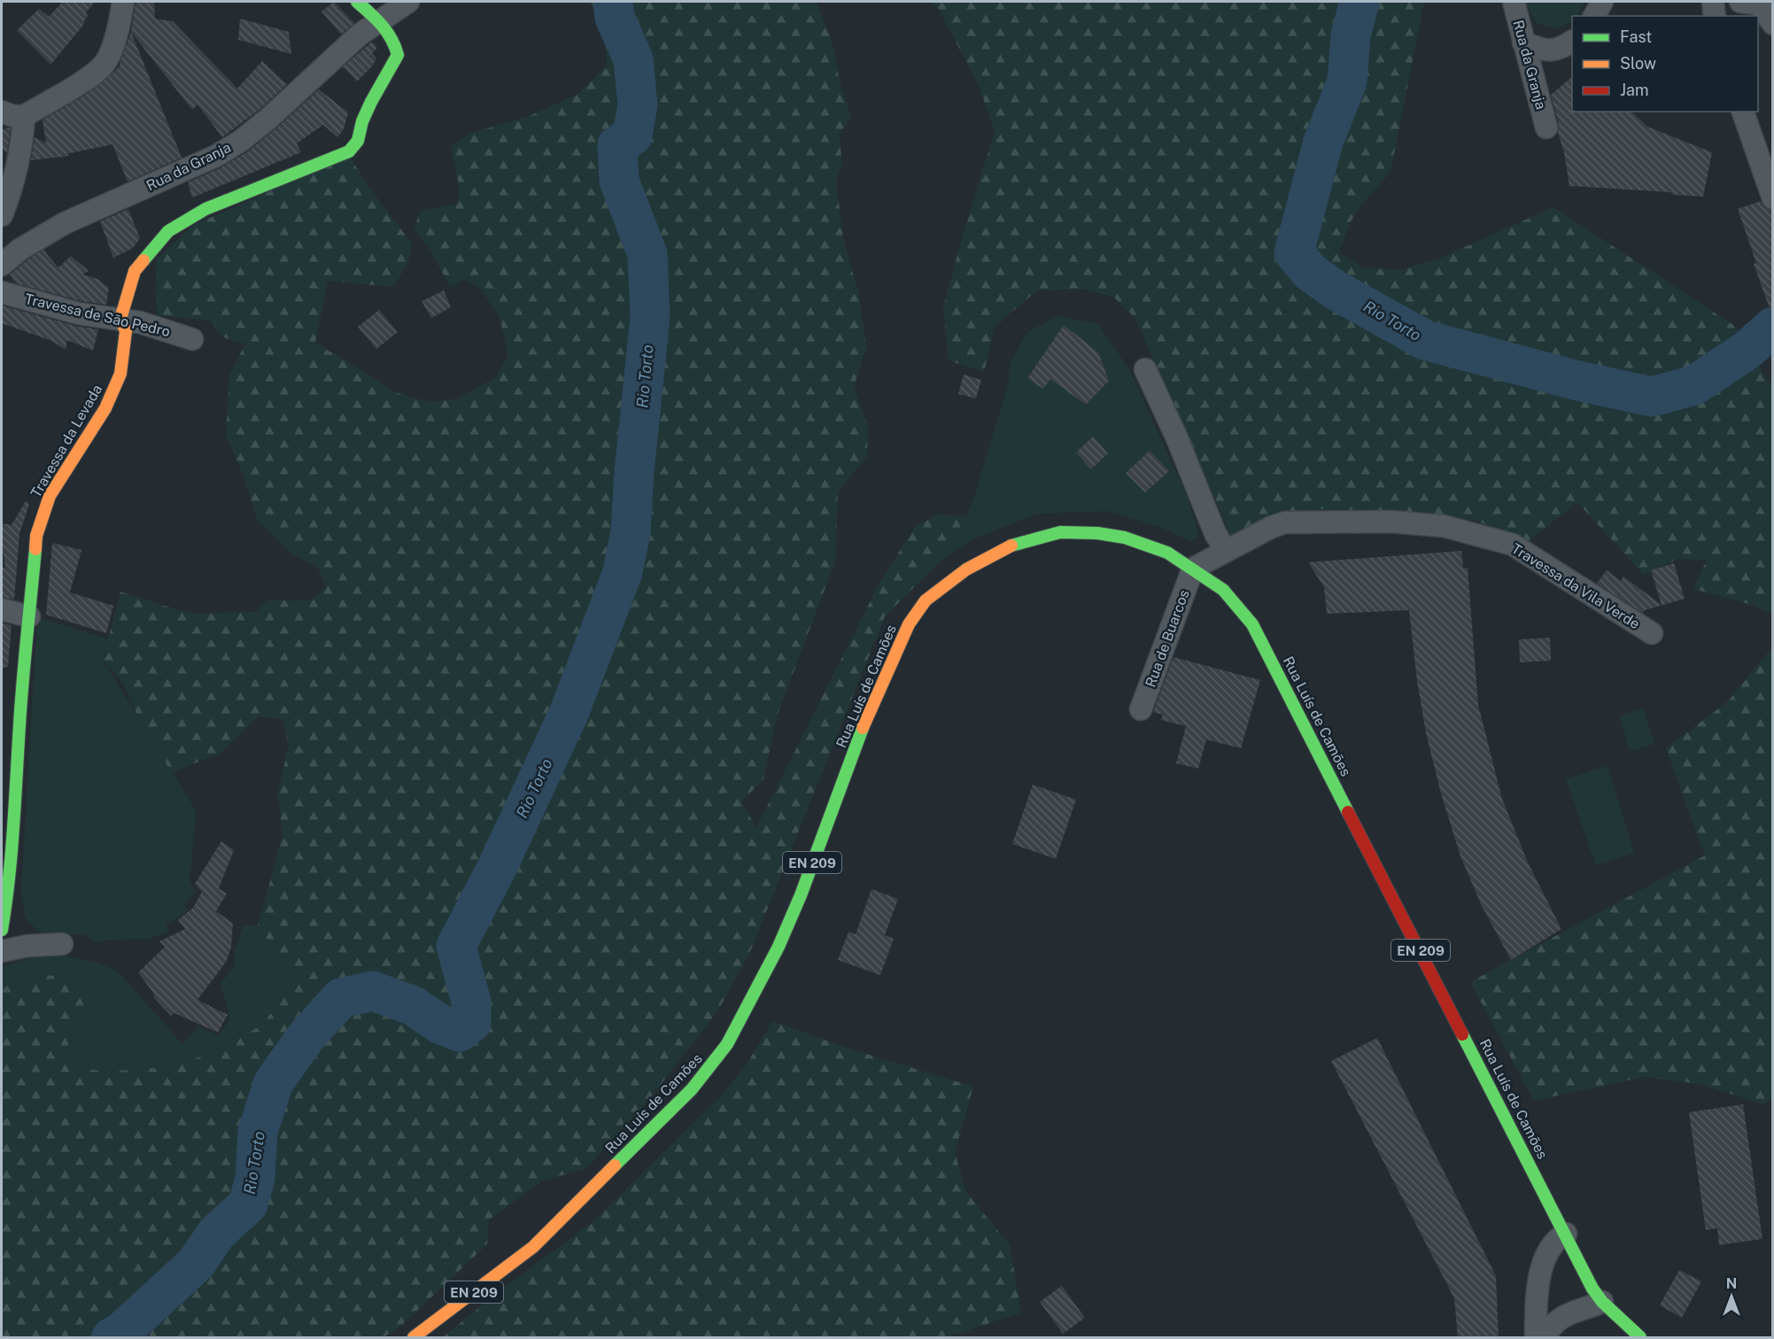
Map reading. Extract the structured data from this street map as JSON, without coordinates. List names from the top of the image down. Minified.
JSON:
{"streets":{"main road":["Travessa da Levada","Rua Luís de Camões","EN 209"],"street":["Rua da Granja","Travessa de São Pedro","Travessa da Vila Verde","Rua de Buarcos"]},"crossings":[["Rua da Granja","Travessa da Levada"],["Travessa de São Pedro","Travessa da Levada"],["Travessa da Vila Verde","Rua de Buarcos"],["Travessa da Vila Verde","Rua Luís de Camões"],["Rua de Buarcos","Rua Luís de Camões"]],"water":["Rio Torto"],"legend":["Fast","Slow","Jam"],"north":"top"}
